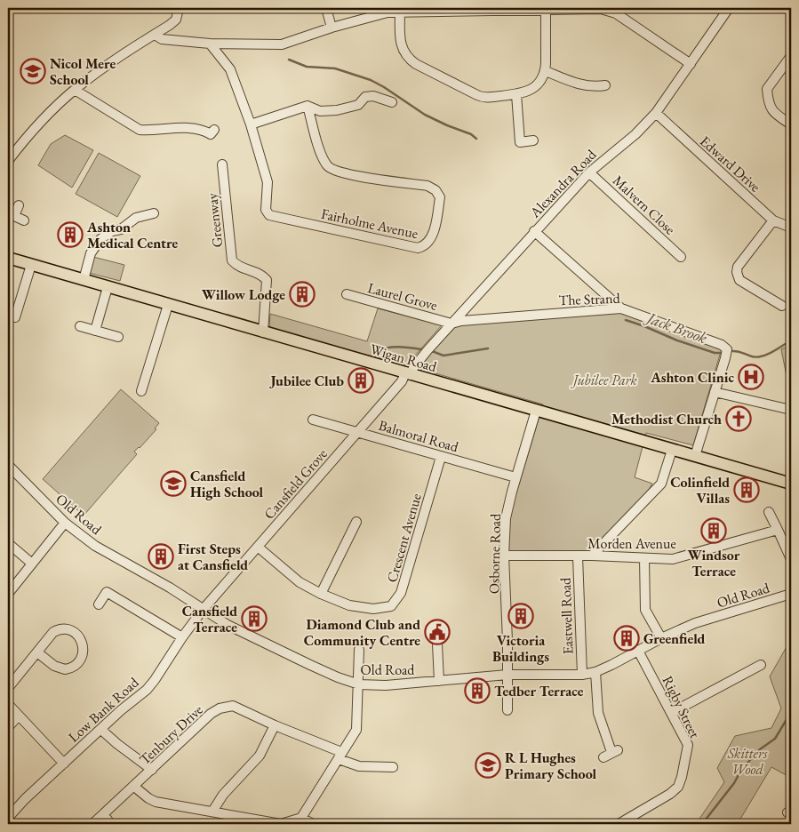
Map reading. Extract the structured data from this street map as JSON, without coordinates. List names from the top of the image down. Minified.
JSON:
{"streets":{"main road":["Wigan Road"],"street":["Edward Drive","Alexandra Road","Malvern Close","Greenway","Fairholme Avenue","Laurel Grove","The Strand","Balmoral Road","Cansfield Grove","Old Road","Crescent Avenue","Morden Avenue","Osborne Road","Eastwell Road","Rigby Street","Low Bank Road","Tenbury Drive"]},"crossings":[["Edward Drive","Alexandra Road"],["Alexandra Road","Malvern Close"],["Alexandra Road","Laurel Grove"],["Alexandra Road","The Strand"],["Alexandra Road","Wigan Road"],["Alexandra Road","Cansfield Grove"],["Greenway","Wigan Road"],["Laurel Grove","The Strand"],["Wigan Road","Cansfield Grove"],["Wigan Road","Osborne Road"],["Balmoral Road","Cansfield Grove"],["Balmoral Road","Crescent Avenue"],["Balmoral Road","Osborne Road"],["Cansfield Grove","Old Road"],["Cansfield Grove","Crescent Avenue"],["Cansfield Grove","Low Bank Road"],["Old Road","Osborne Road"],["Old Road","Eastwell Road"],["Old Road","Rigby Street"],["Old Road","Low Bank Road"],["Morden Avenue","Osborne Road"],["Morden Avenue","Eastwell Road"]],"water":["Jack Brook"],"parks":["Jubilee Park","Skitters Wood"],"places":{"school or university":["Nicol Mere School","Cansfield High School","R L Hughes Primary School"],"building":["Ashton Medical Centre","Willow Lodge","Jubilee Club","Colinfield Villas","Windsor Terrace","First Steps at Cansfield","Victoria Buildings","Cansfield Terrace","Greenfield","Tedber Terrace"],"hospital":["Ashton Clinic"],"church":["Methodist Church"],"public building":["Diamond Club and Community Centre"]}}
